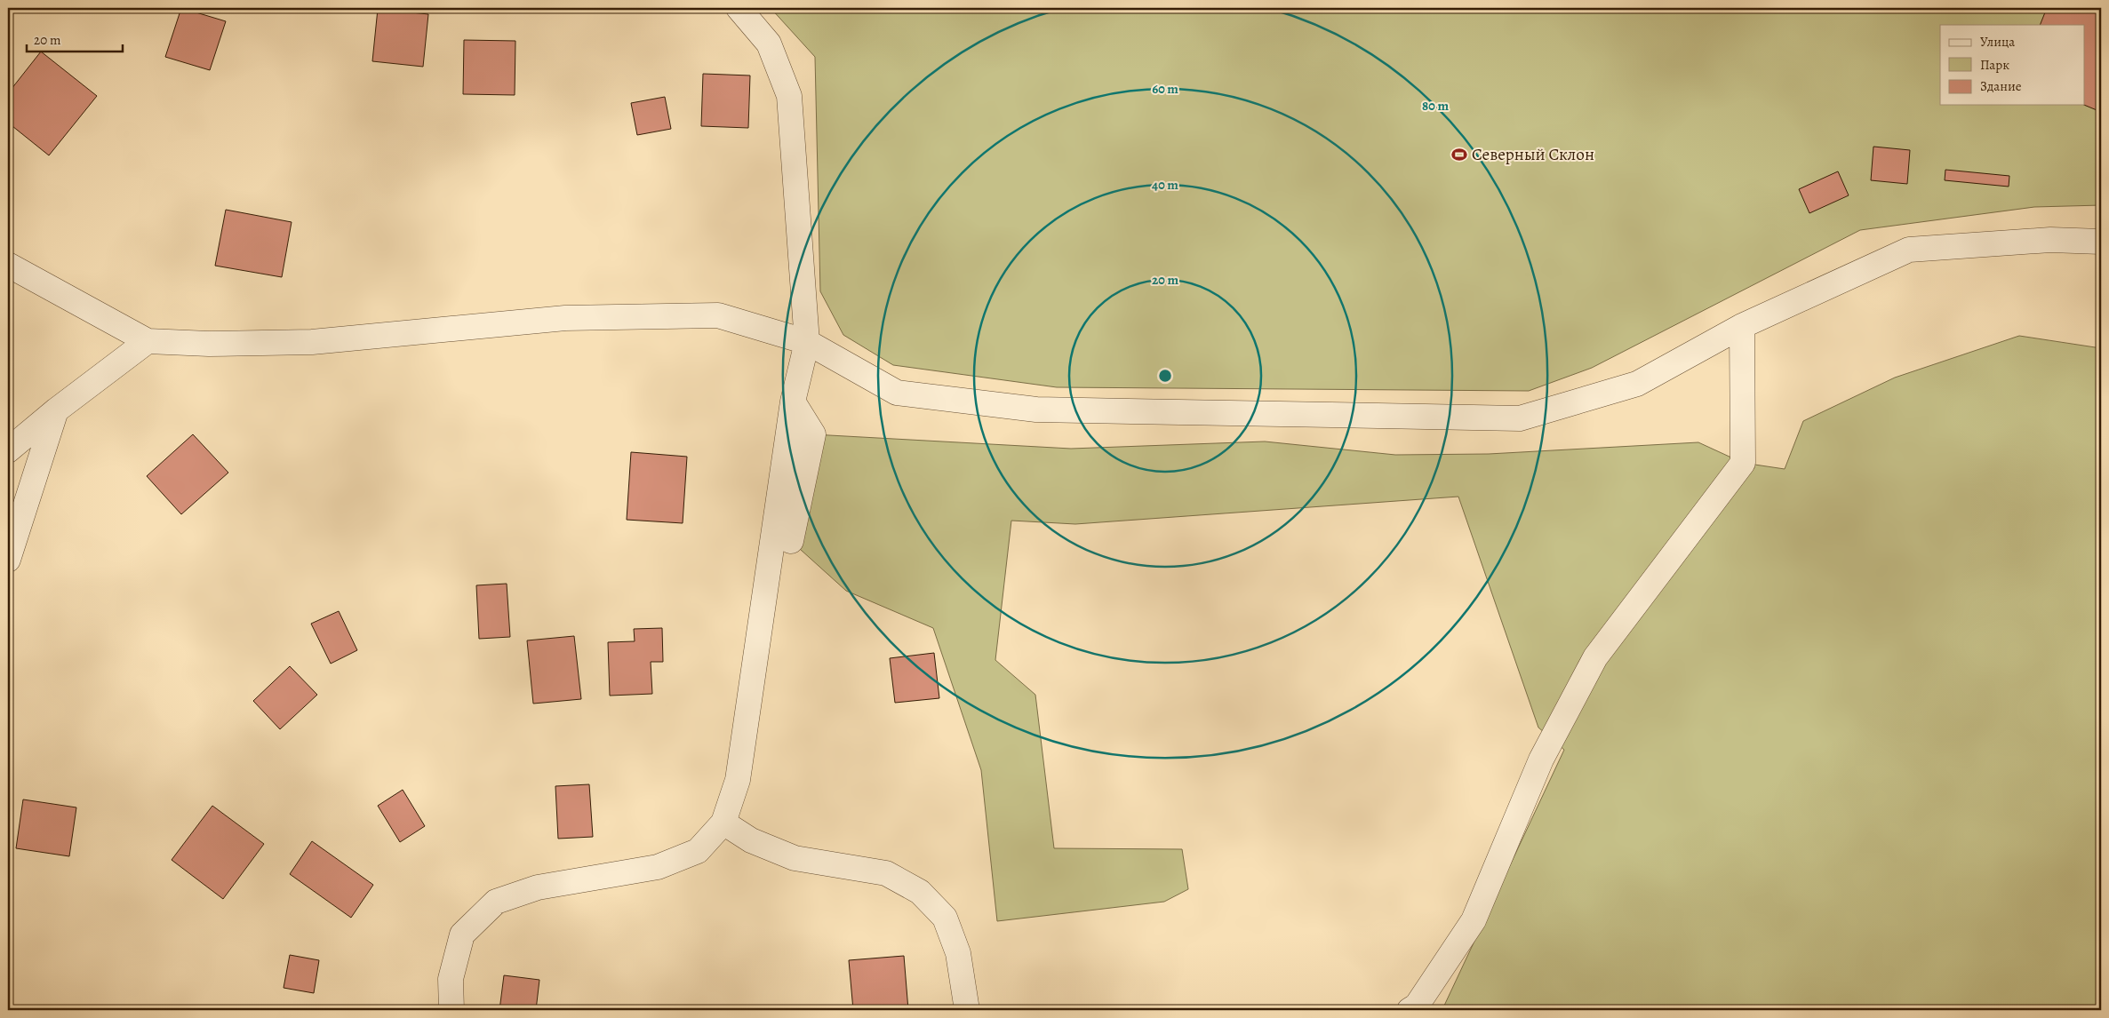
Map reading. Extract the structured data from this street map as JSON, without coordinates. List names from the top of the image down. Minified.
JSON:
{"places":{"sports":["Северный Склон"]},"legend":["Улица","Парк","Здание"],"scale_bar":"20 m","rings":["60 m","80 m","40 m","20 m"]}
